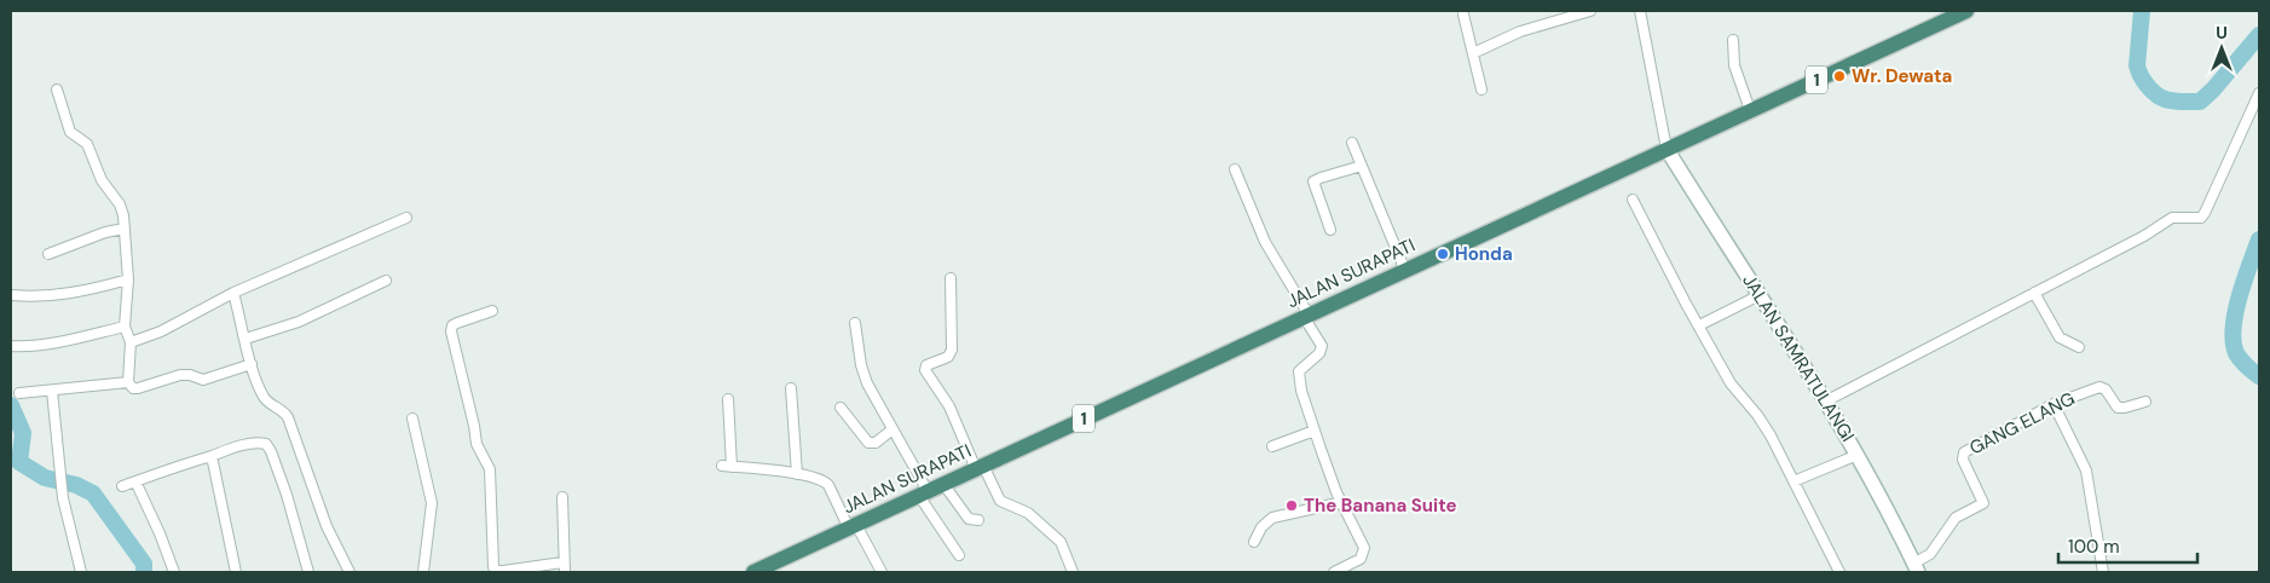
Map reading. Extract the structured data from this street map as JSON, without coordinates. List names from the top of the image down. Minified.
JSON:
{"streets":{"highway":["1","JALAN SURAPATI"],"main road":["JALAN SAMRATULANGI"],"street":["GANG ELANG"]},"crossings":[["JALAN SURAPATI","JALAN SAMRATULANGI"],["JALAN SAMRATULANGI","GANG ELANG"]],"places":["Wr. Dewata","Honda","The Banana Suite"],"scale_bar":"100 m","north":"top"}
